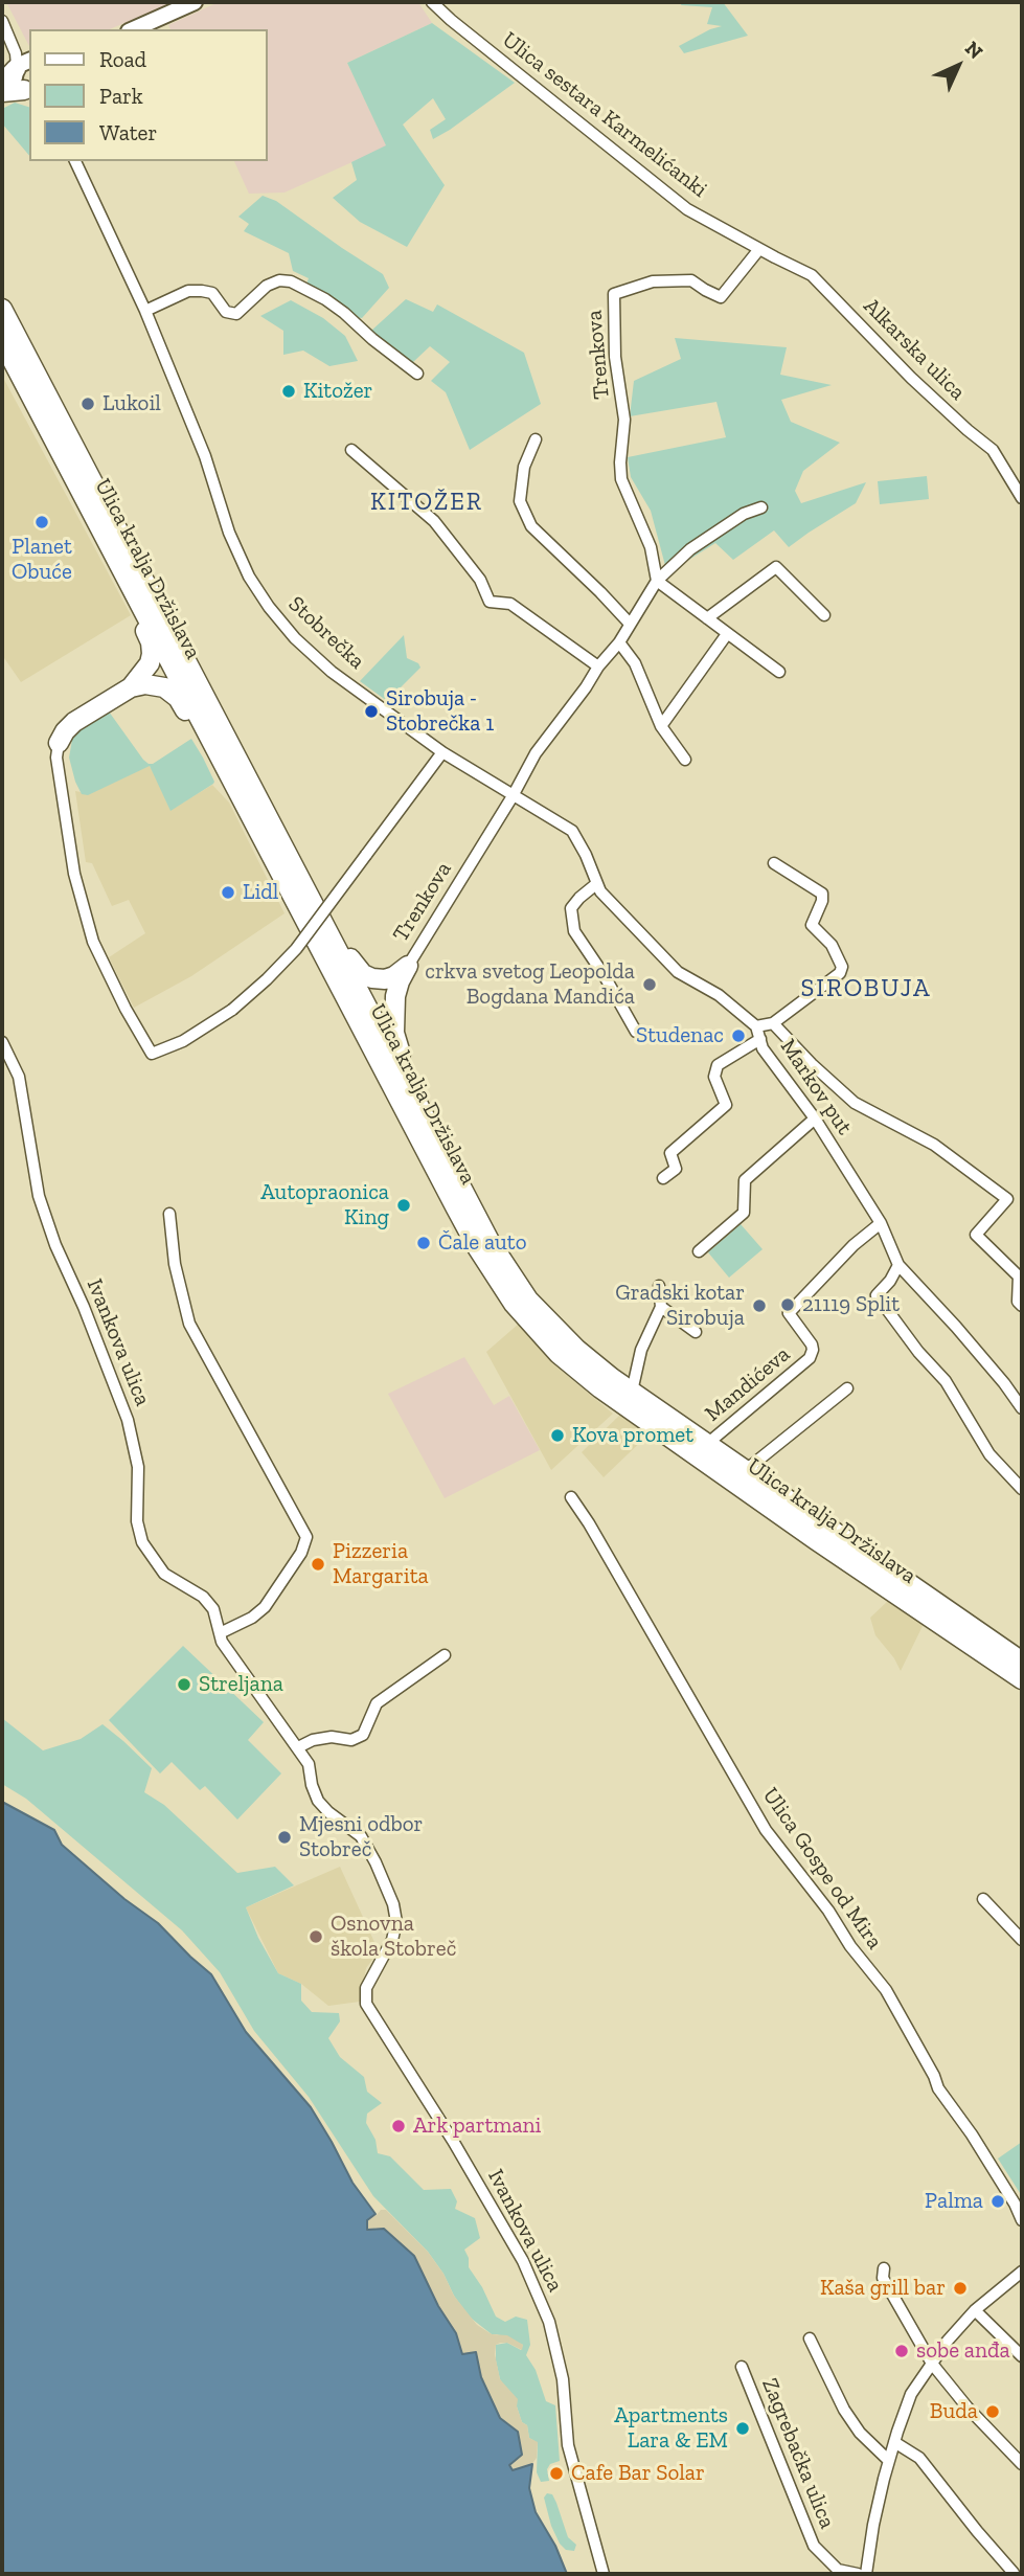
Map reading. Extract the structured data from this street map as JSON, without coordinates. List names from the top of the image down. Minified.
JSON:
{"streets":{"highway":["Ulica kralja Držislava"],"street":["Ulica sestara Karmelićanki","Alkarska ulica","Trenkova","Stobrečka","Markov put","Ivankova ulica","Mandićeva","Ulica Gospe od Mira","Zagrebačka ulica"]},"crossings":[["Ulica sestara Karmelićanki","Alkarska ulica"],["Ulica sestara Karmelićanki","Trenkova"],["Alkarska ulica","Trenkova"],["Trenkova","Stobrečka"],["Trenkova","Markov put"],["Ulica kralja Držislava","Mandićeva"],["Stobrečka","Markov put"],["Markov put","Mandićeva"]],"districts":["KITOŽER","SIROBUJA"],"places":["Kitožer","Lukoil","Planet Obuće","Sirobuja - Stobrečka 1","Lidl","crkva svetog Leopolda Bogdana Mandića","Studenac","Autopraonica King","Čale auto","21119 Split","Gradski kotar Sirobuja","Kova promet","Pizzeria Margarita","Streljana","Mjesni odbor Stobreč","Osnovna škola Stobreč","Ark partmani","Palma","Kaša grill bar","sobe anđa","Buda","Apartments Lara & EM","Cafe Bar Solar"],"legend":["Road","Park","Water"],"north":"top right"}
